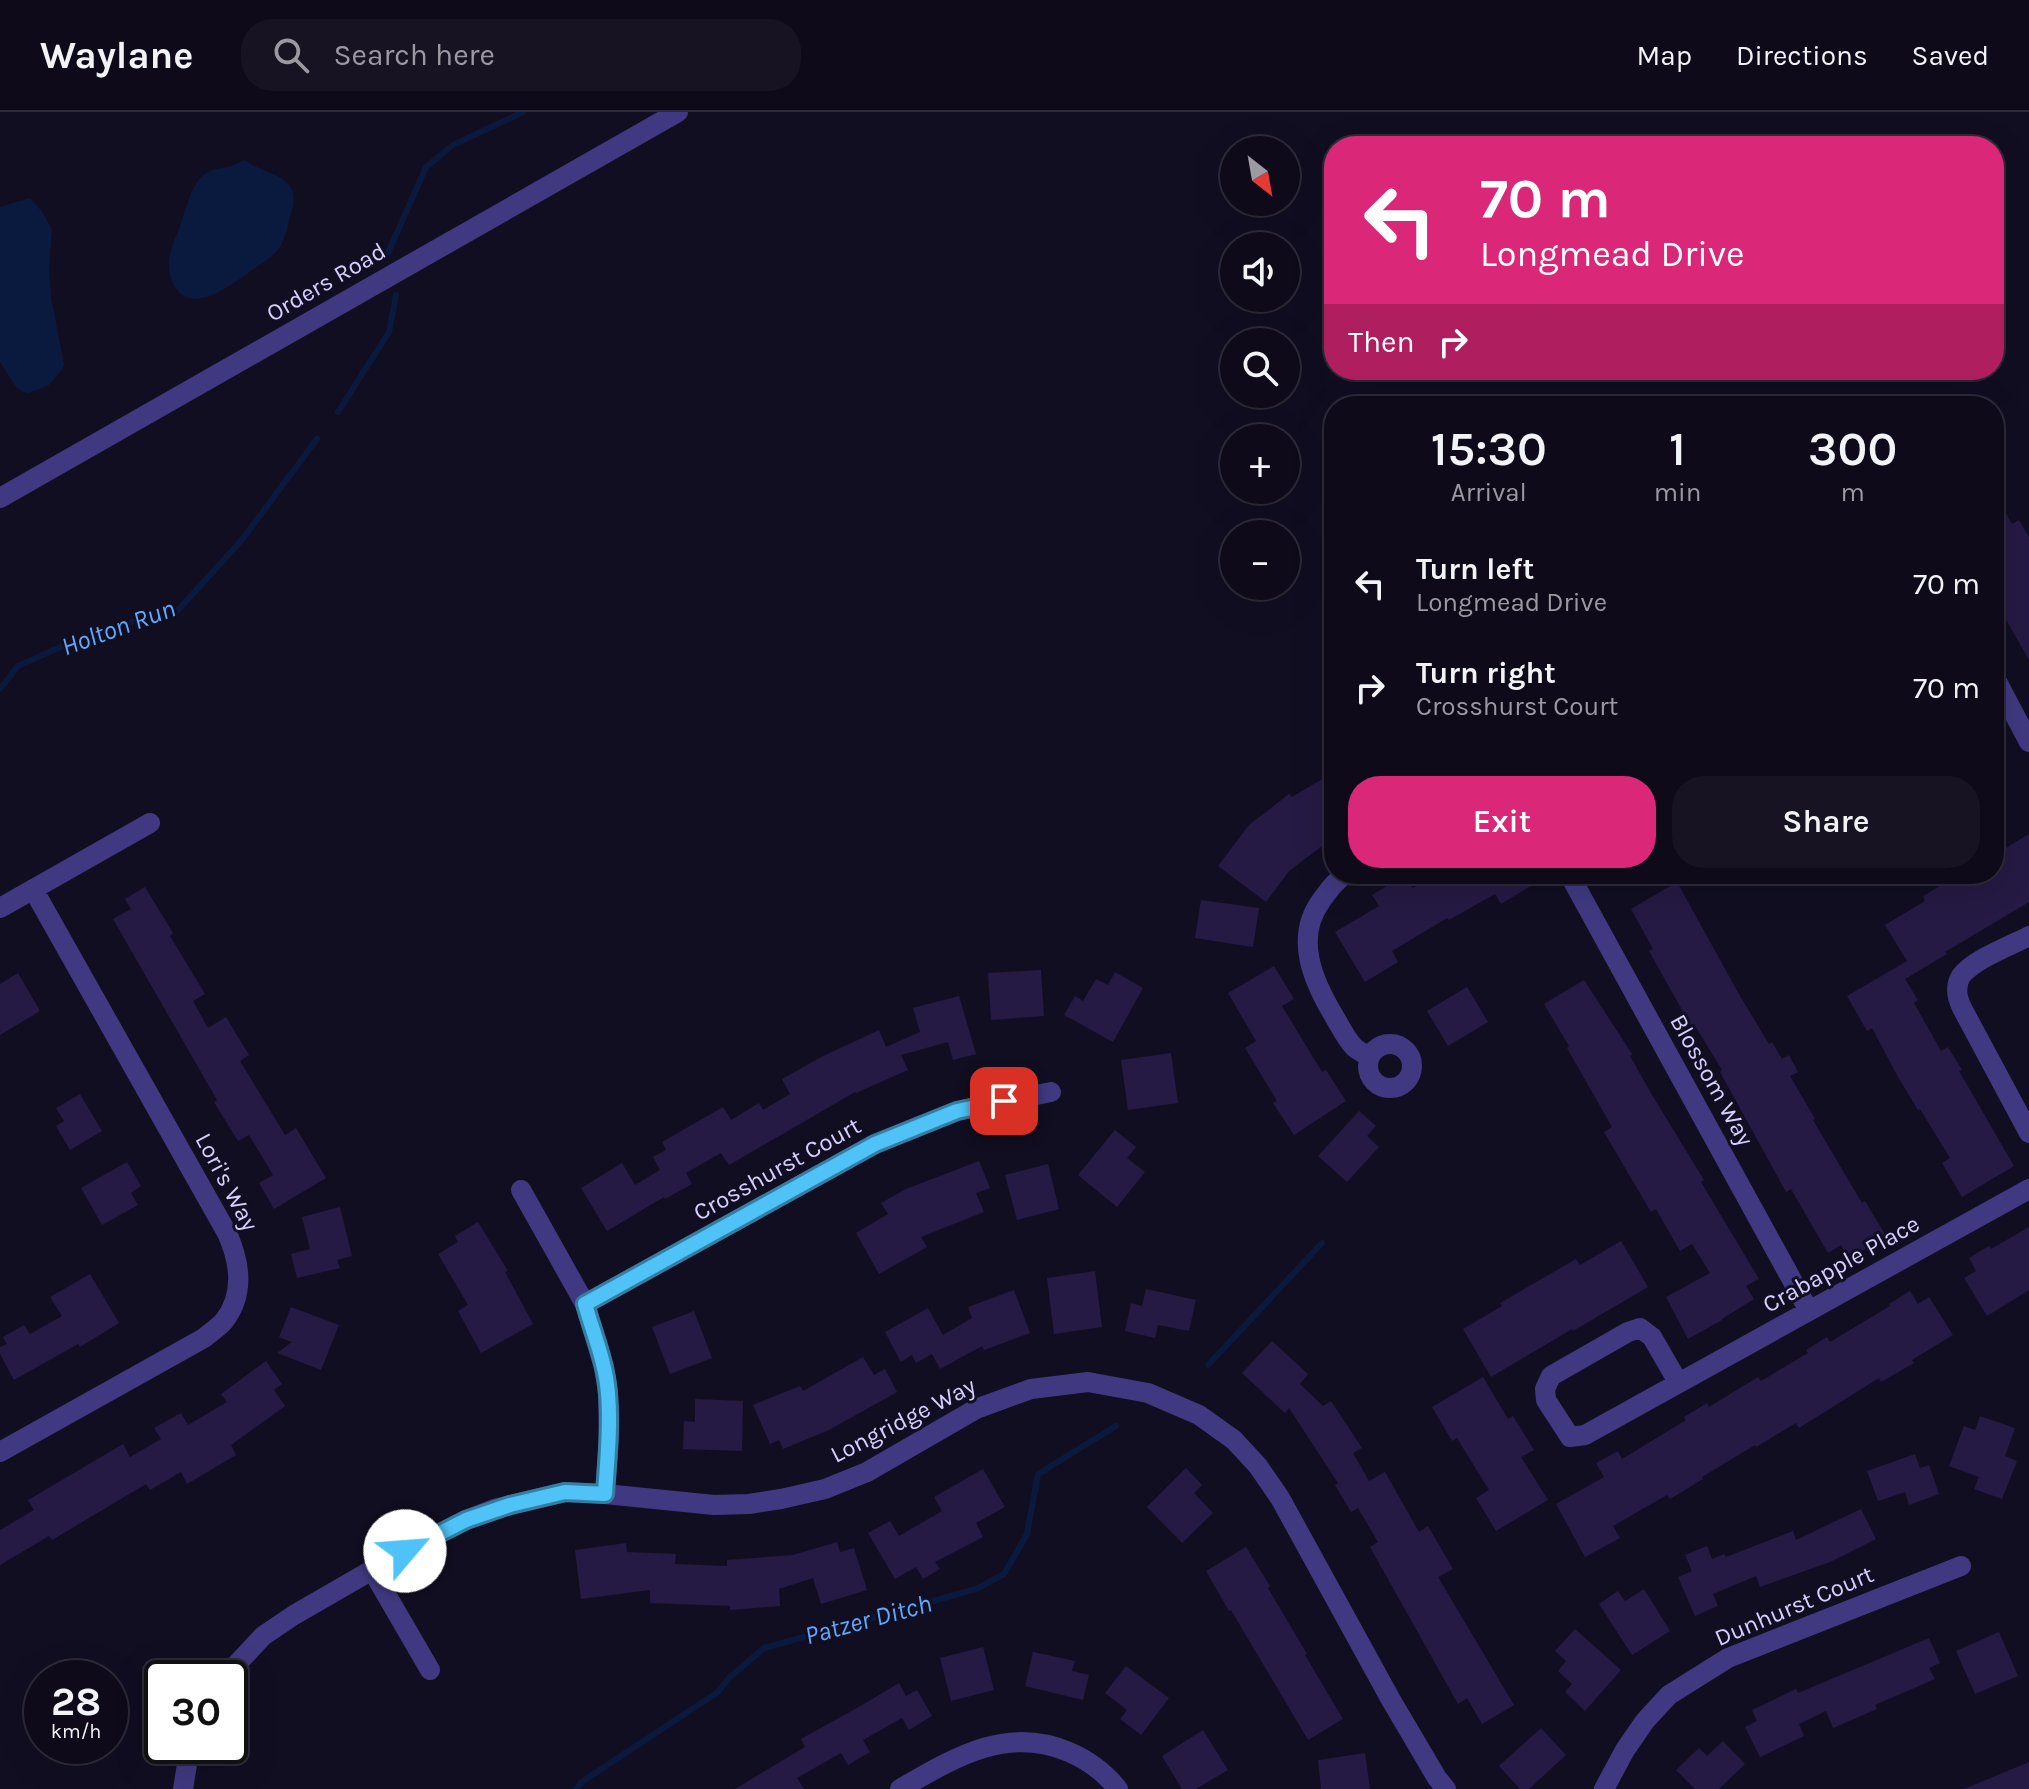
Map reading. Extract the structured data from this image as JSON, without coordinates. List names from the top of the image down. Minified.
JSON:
{"streets":{"street":["Orders Road","Blossom Way","Crosshurst Court","Lori's Way","Crabapple Place","Longridge Way","Dunhurst Court"]},"crossings":[["Blossom Way","Crabapple Place"]],"water":["Holton Run","Patzer Ditch"],"north":"bottom right","page":{"header":"Waylane","search":"Search here","nav":["Map","Directions","Saved"],"map_buttons":["+","−"],"turn":["70 m","Longmead Drive"],"then":"Then","eta":["15:30","Arrival","1","min","300","m"],"list":[{"name":"Turn left","note":"Longmead Drive","value":"70 m"},{"name":"Turn right","note":"Crosshurst Court","value":"70 m"}],"buttons":["Exit","Share"],"speed":"28 km/h","limit":"30"}}
